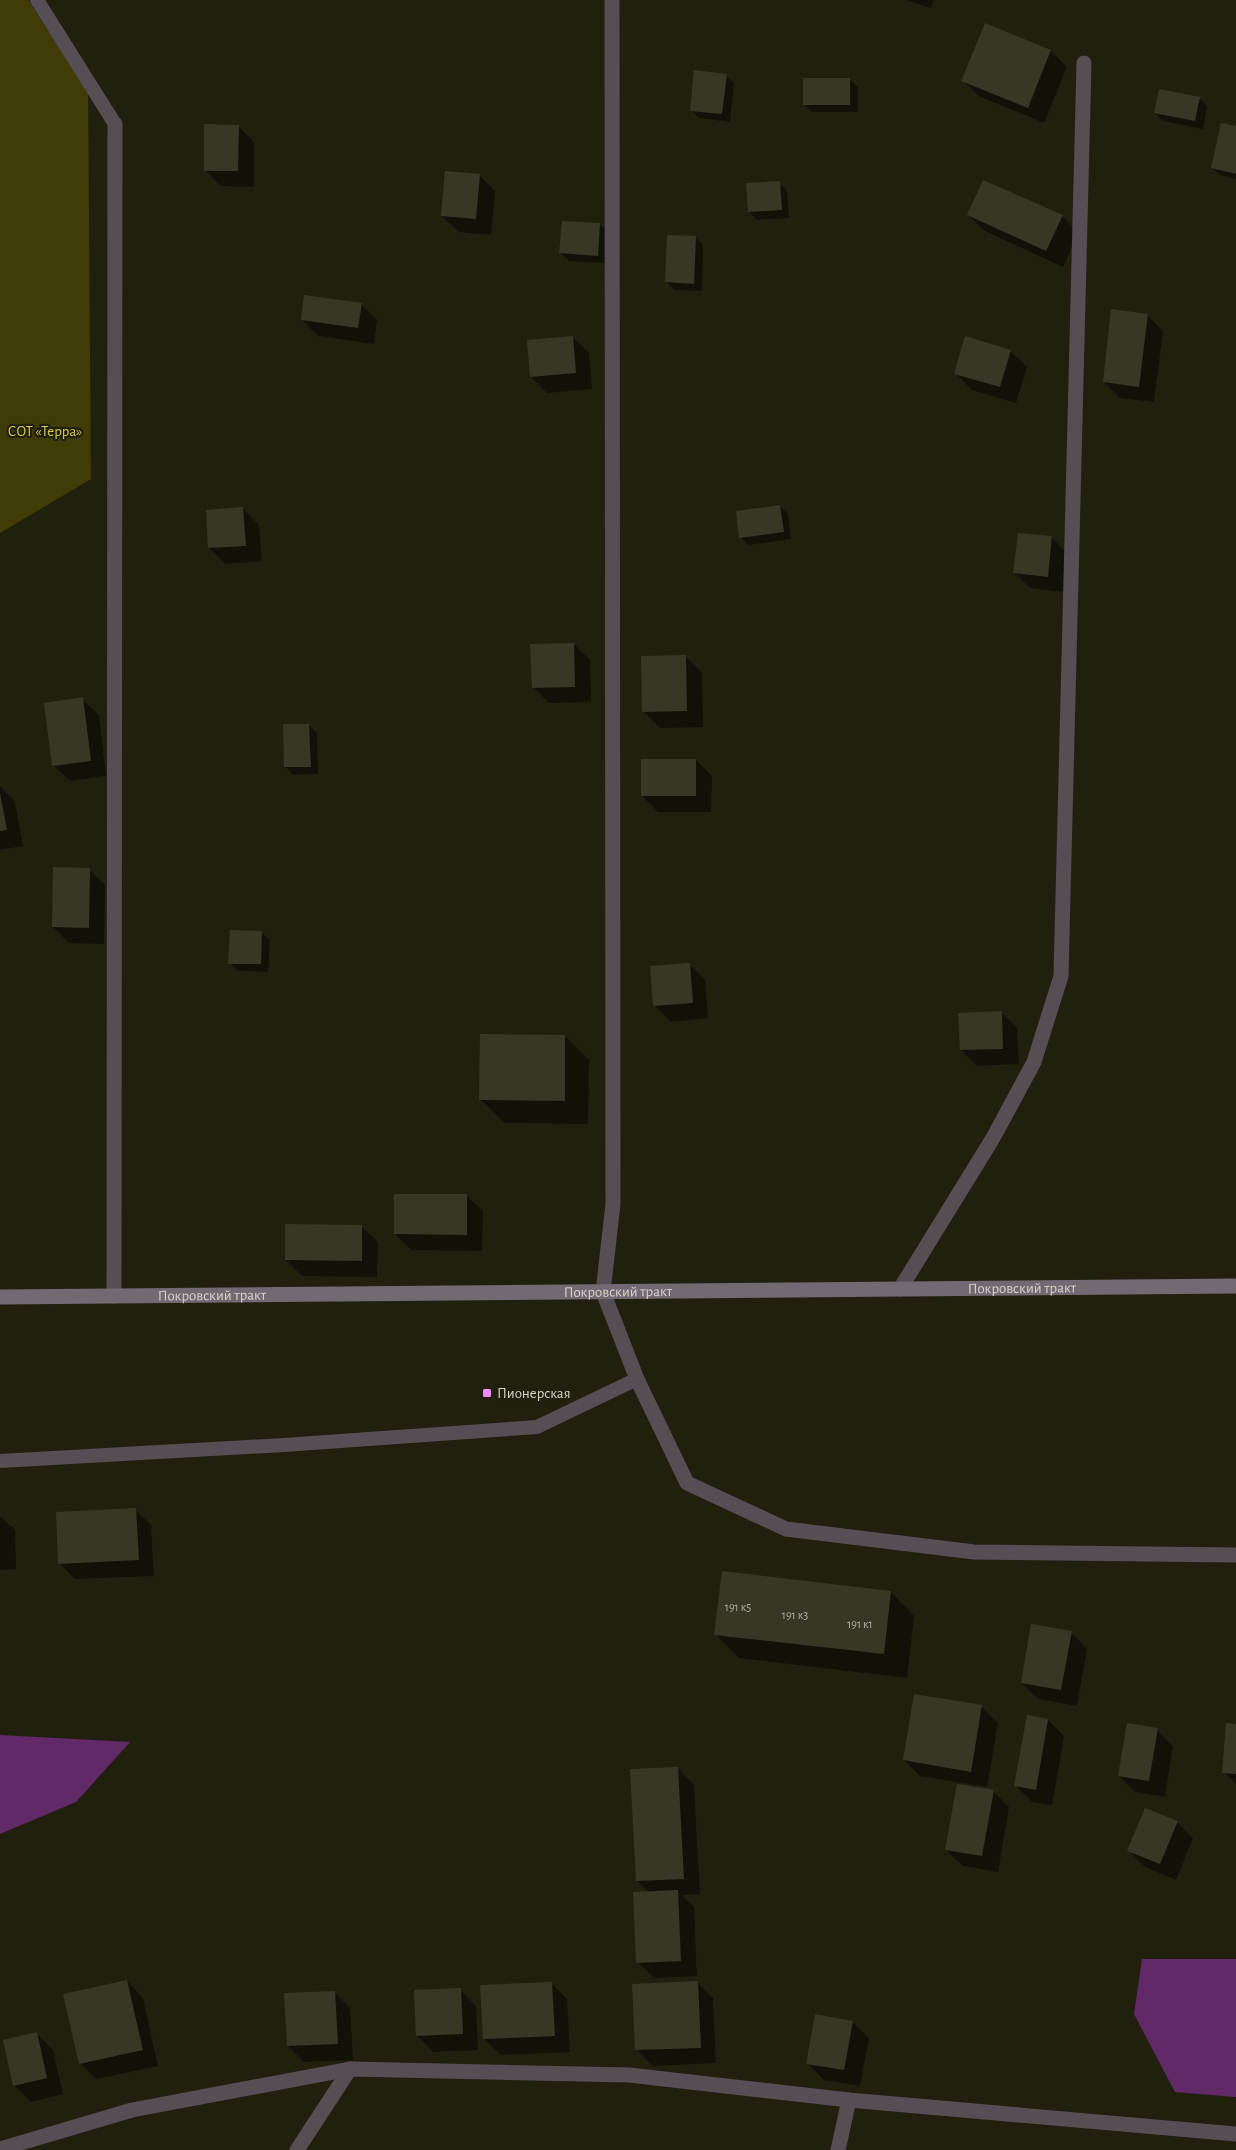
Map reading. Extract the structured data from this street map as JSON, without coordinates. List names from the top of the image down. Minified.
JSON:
{"streets":{"main road":["Покровский тракт"]},"parks":["СОТ «Терра»"],"places":{"transit":["Пионерская"]},"house_numbers":["191 к5","191 к3","191 к1"]}
